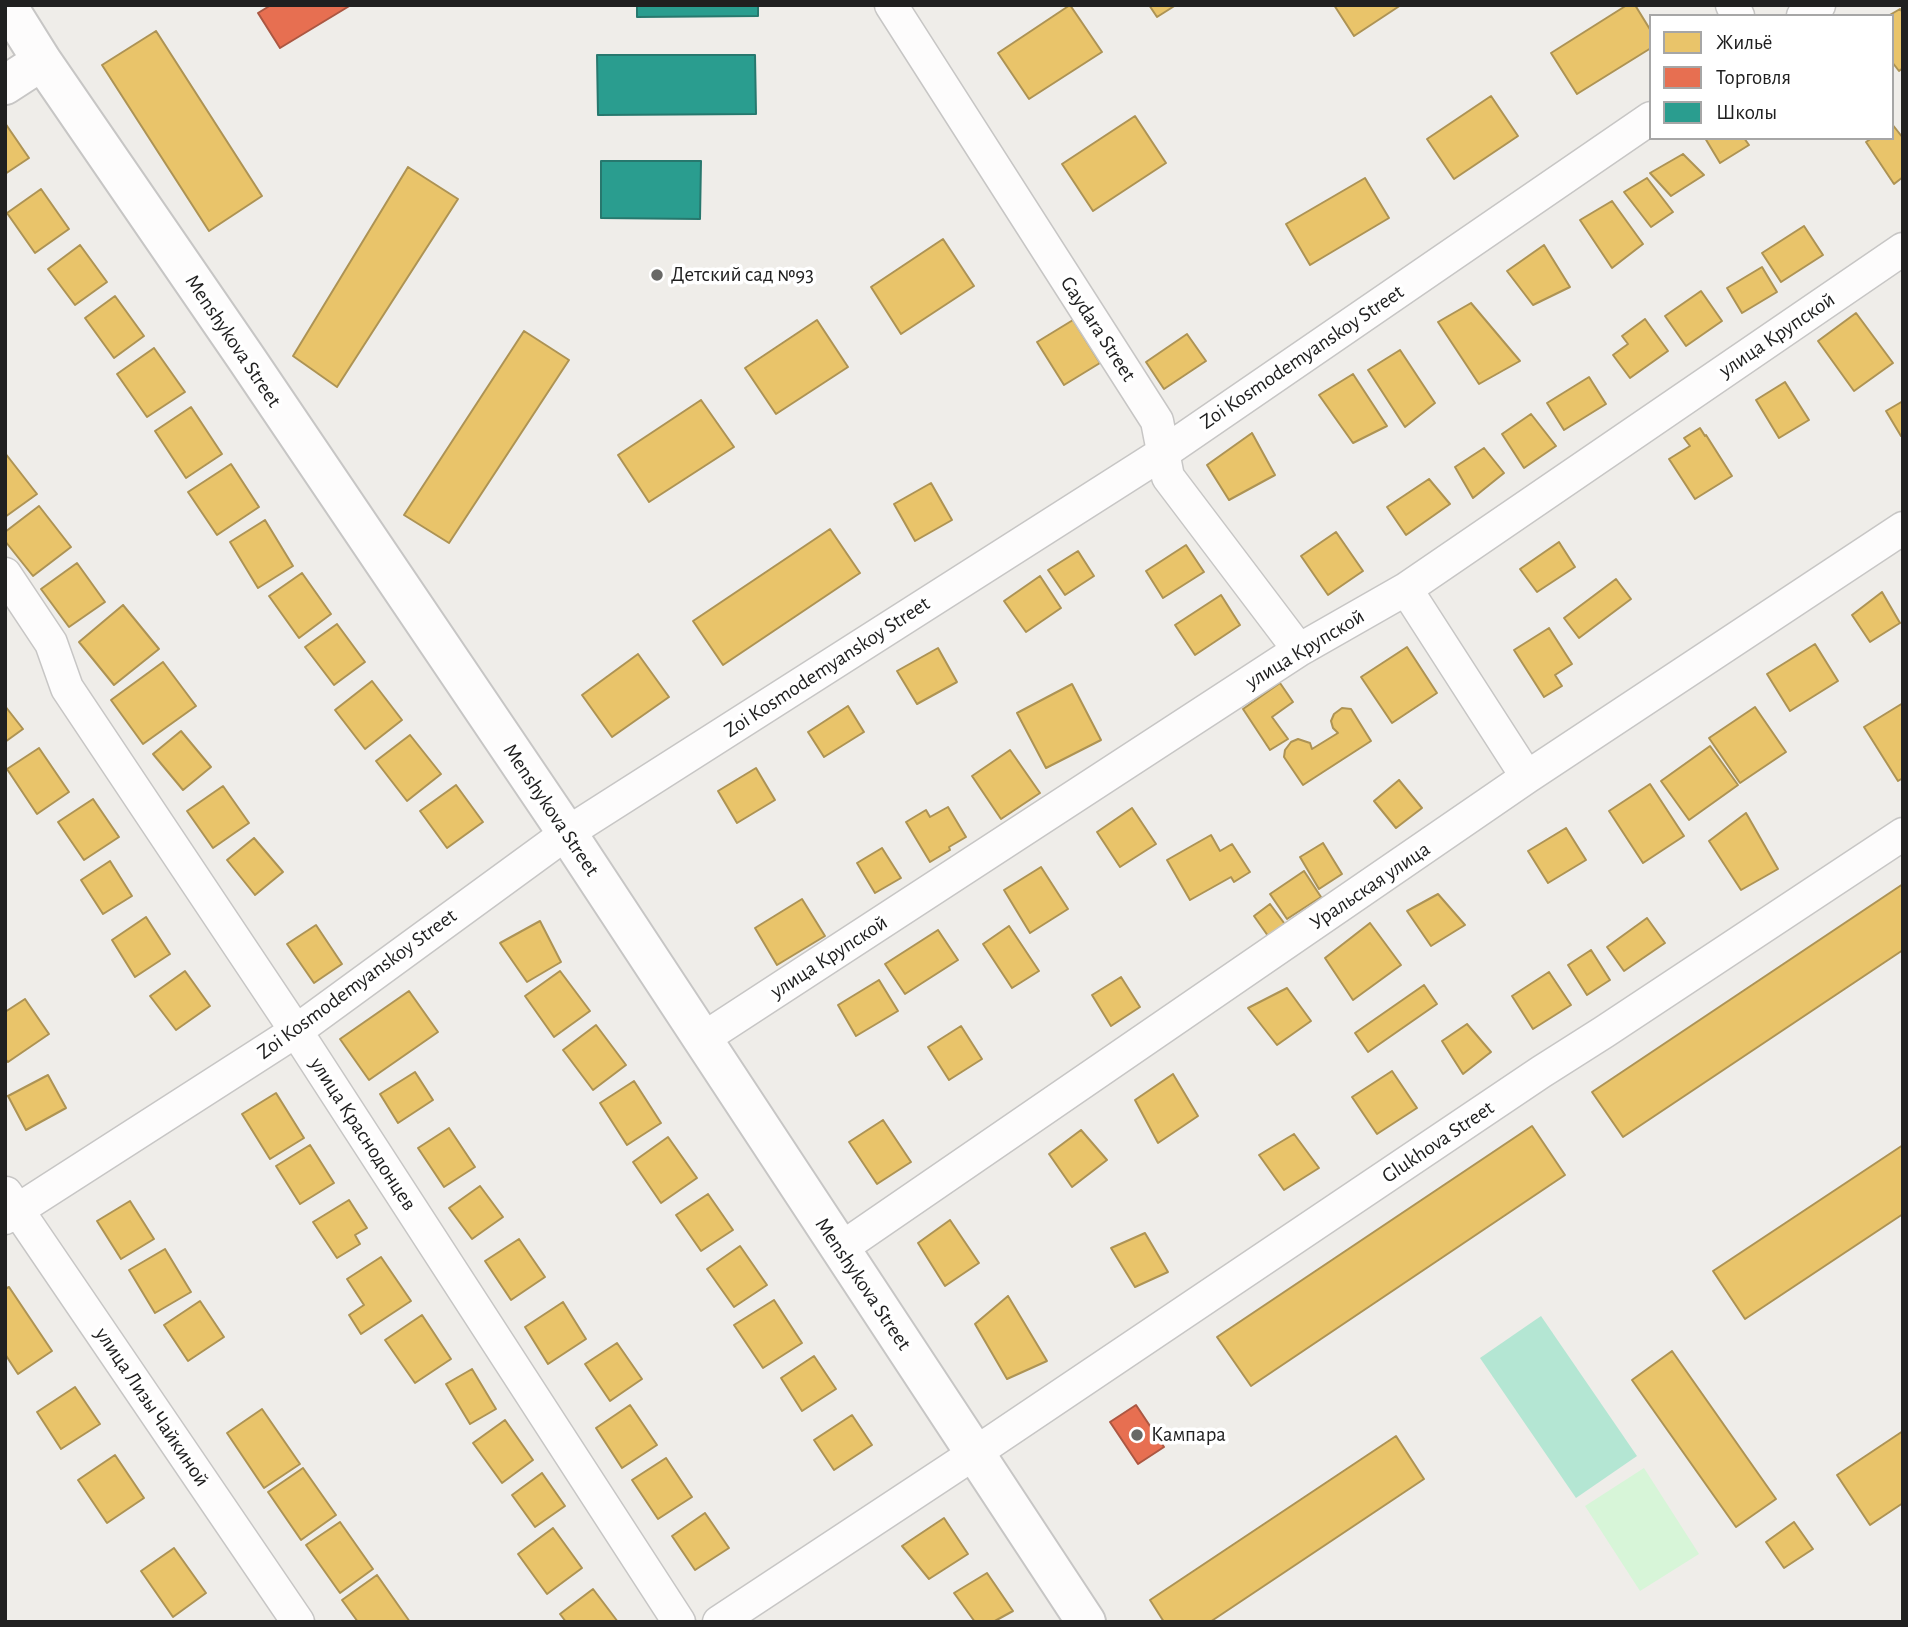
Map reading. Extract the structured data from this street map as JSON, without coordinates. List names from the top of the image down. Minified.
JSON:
{"streets":{"street":["Gaydara Street","улица Крупской","Menshykova Street","Zoi Kosmodemyanskoy Street","Уральская улица","улица Краснодонцев","Glukhova Street","улица Лизы Чайкиной"]},"crossings":[["Gaydara Street","улица Крупской"],["Gaydara Street","Zoi Kosmodemyanskoy Street"],["улица Крупской","Menshykova Street"],["Menshykova Street","Zoi Kosmodemyanskoy Street"],["Menshykova Street","Уральская улица"],["Menshykova Street","Glukhova Street"],["Zoi Kosmodemyanskoy Street","улица Краснодонцев"],["Zoi Kosmodemyanskoy Street","улица Лизы Чайкиной"]],"places":["Детский сад №93","Кампара"],"legend":["Жильё","Торговля","Школы"]}
